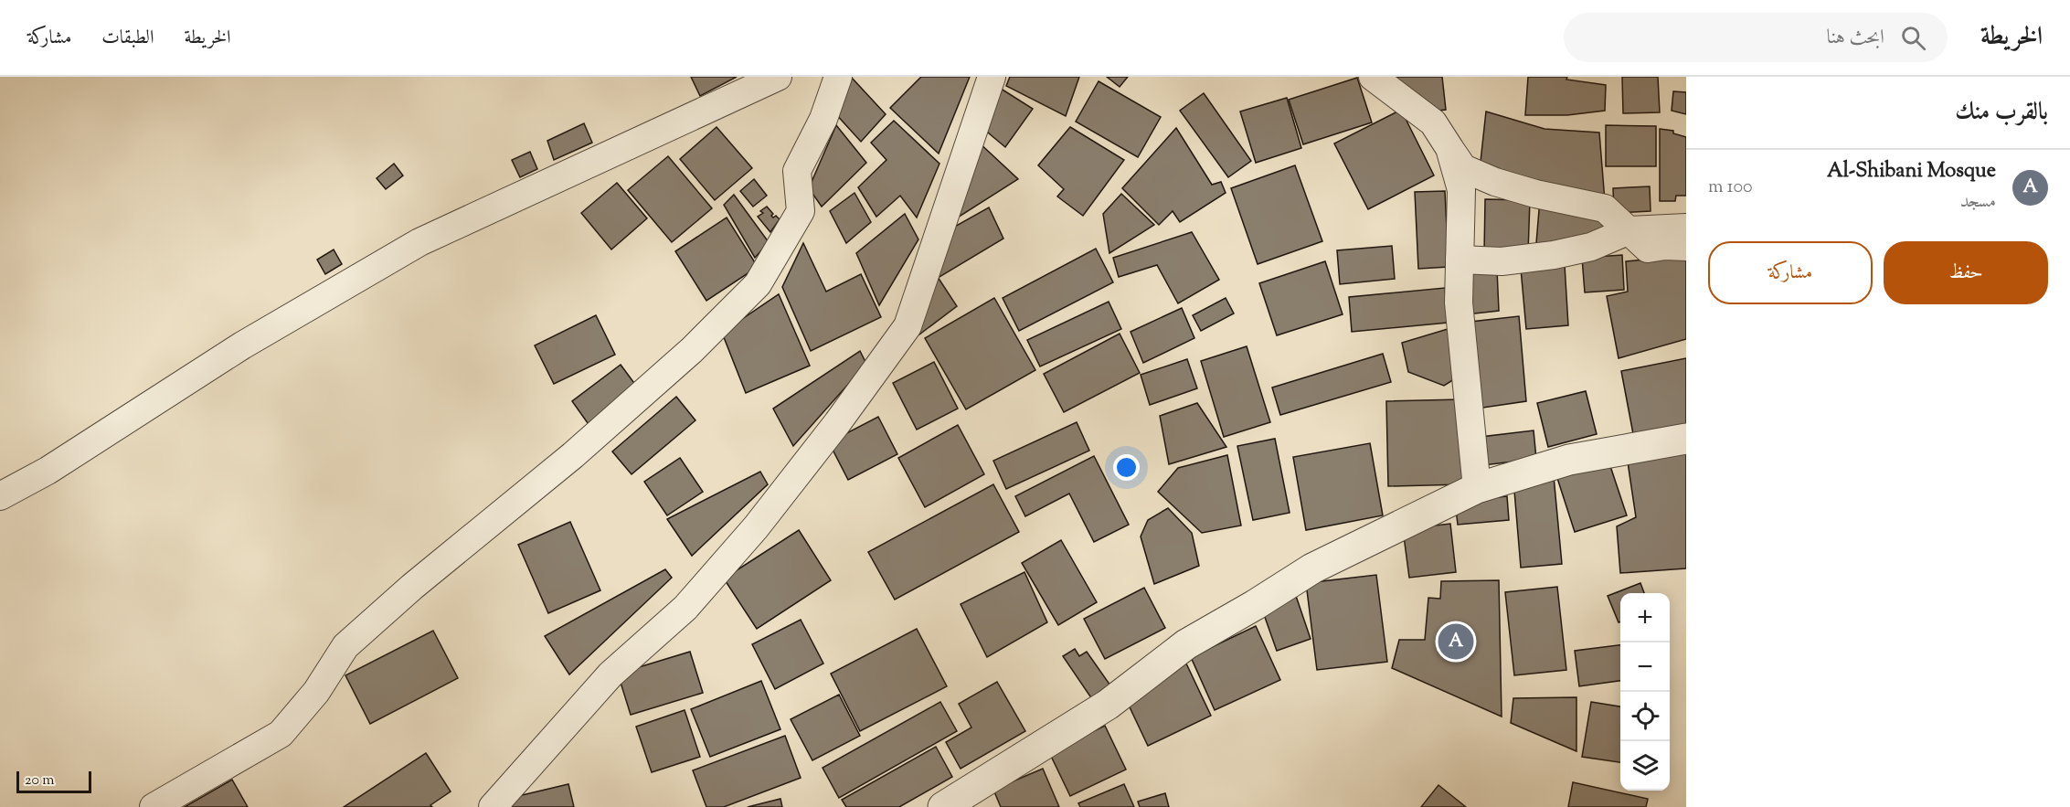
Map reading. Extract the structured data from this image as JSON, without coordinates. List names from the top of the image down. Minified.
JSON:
{"scale_bar":"20 m","page":{"header":"الخريطة","search":"ابحث هنا","nav":["الخريطة","الطبقات","مشاركة"],"heading":"بالقرب منك","list":[{"mark":"A","name":"Al-Shibani Mosque","note":"مسجد","value":"100 m"}],"buttons":["حفظ","مشاركة"],"map_buttons":["+","−"],"pins":"A","scale":"20 m"}}
